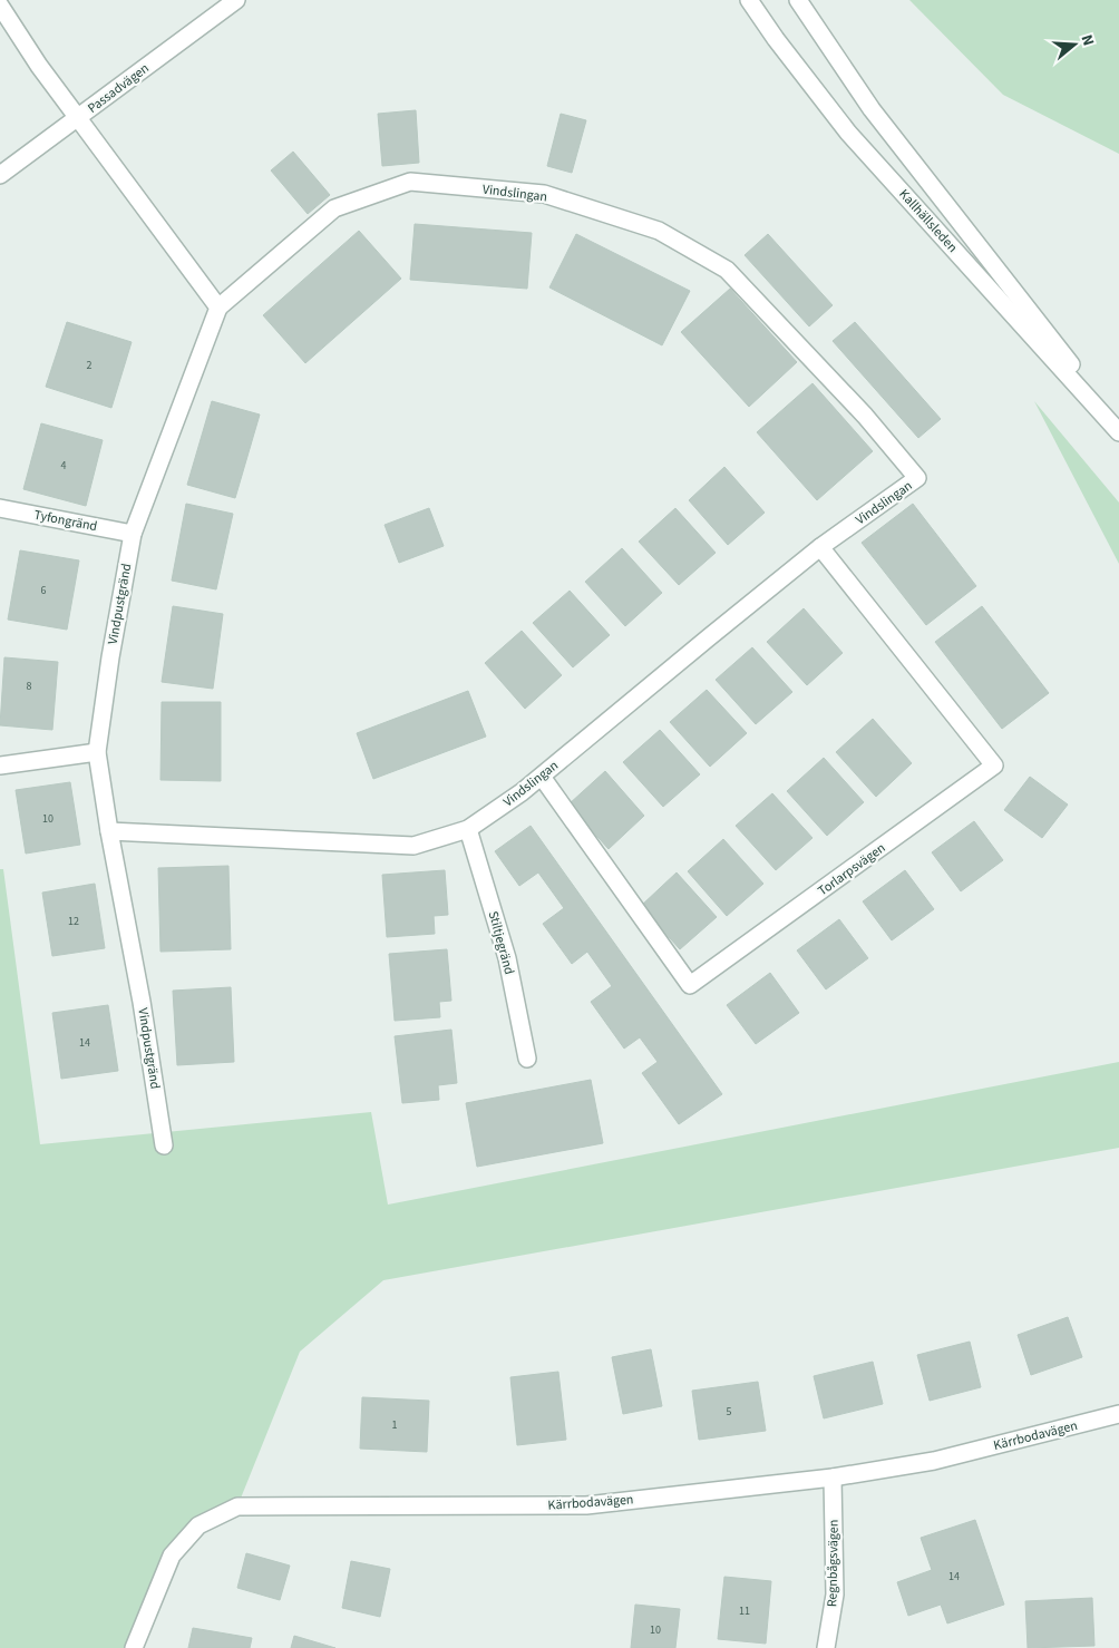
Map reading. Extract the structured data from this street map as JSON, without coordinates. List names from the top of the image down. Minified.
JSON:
{"streets":{"street":["Passadvägen","Vindslingan","Kallhällsleden","Tyfongränd","Vindpustgränd","Torlarpsvägen","Stiltjegränd","Kärrbodavägen","Regnbågsvägen"]},"crossings":[["Vindslingan","Vindpustgränd"],["Vindslingan","Torlarpsvägen"],["Vindslingan","Stiltjegränd"],["Tyfongränd","Vindpustgränd"],["Kärrbodavägen","Regnbågsvägen"]],"house_numbers":["2","4","6","8","10","12","14","5","1","14","11","10"],"north":"right"}
